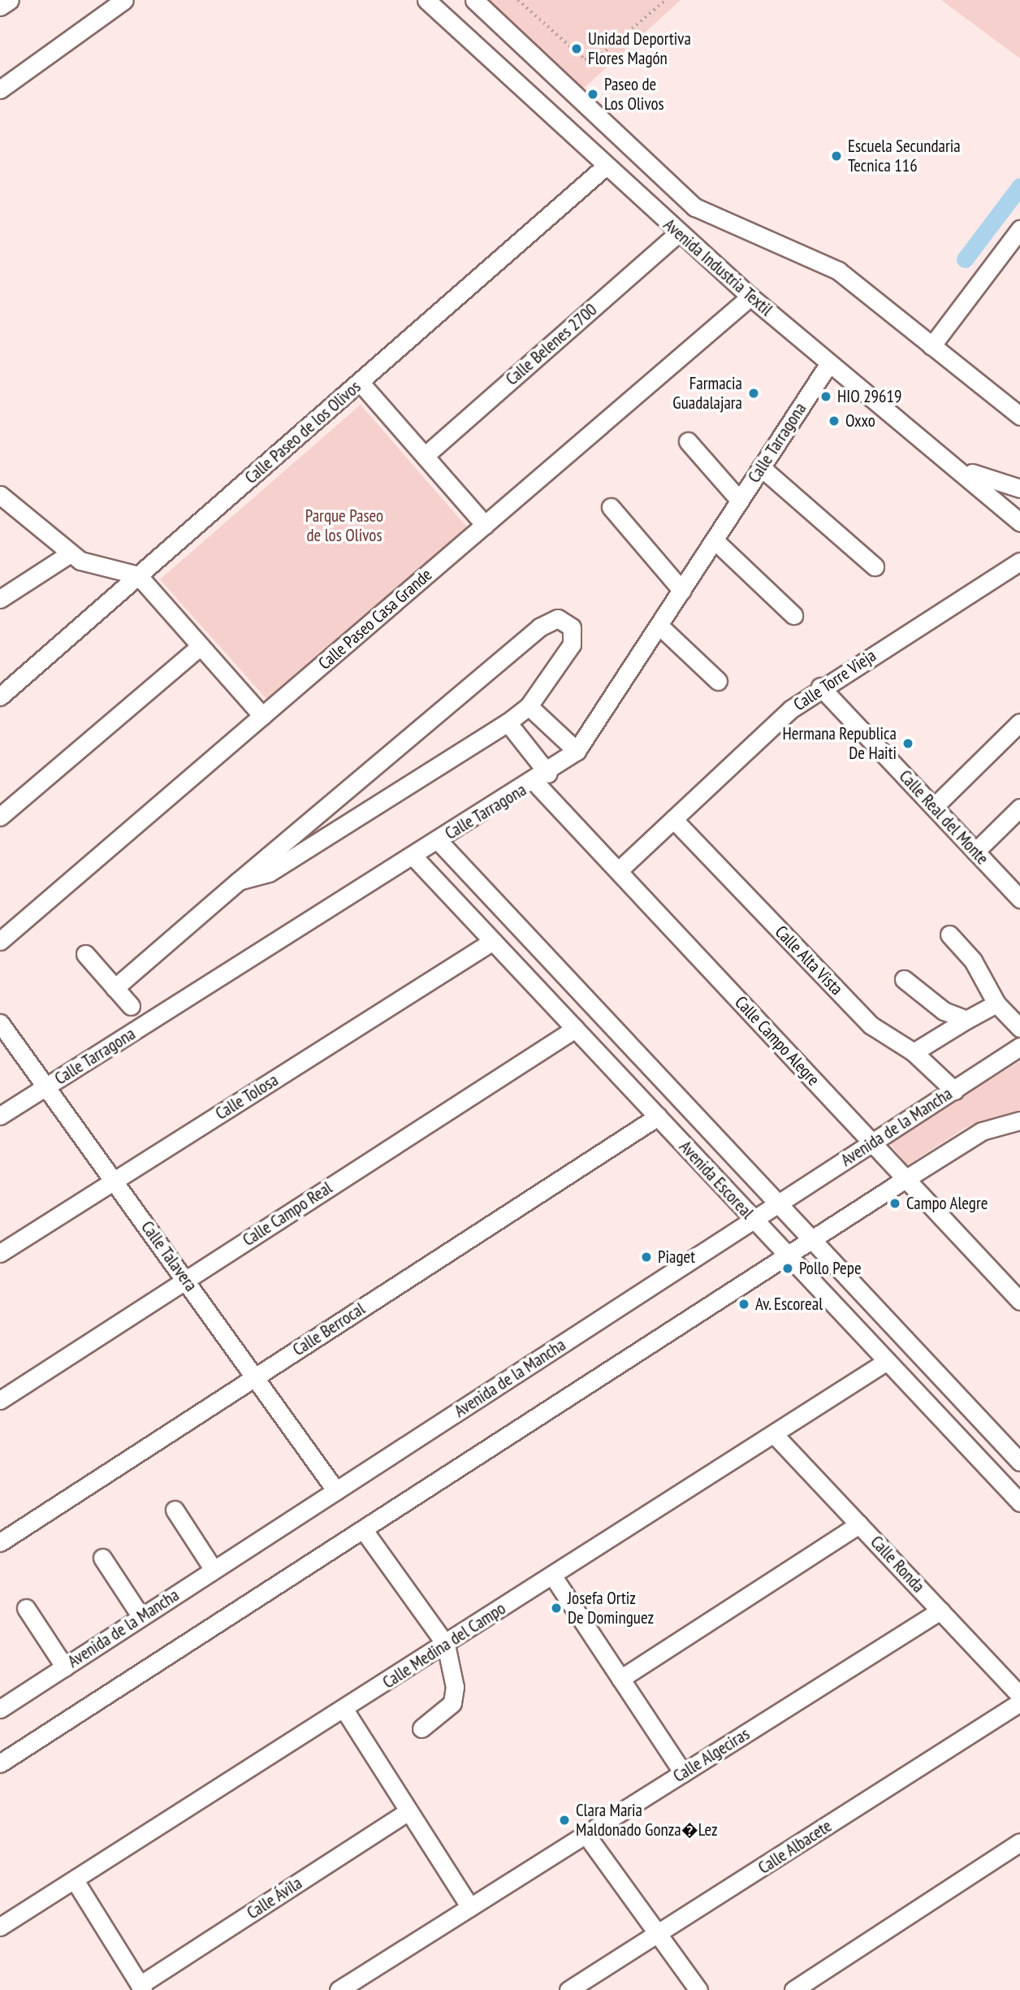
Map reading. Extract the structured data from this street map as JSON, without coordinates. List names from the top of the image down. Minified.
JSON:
{"streets":{"street":["Avenida Industria Textil","Calle Belenes 2700","Calle Paseo de los Olivos","Calle Tarragona","Calle Paseo Casa Grande","Calle Torre Vieja","Calle Real del Monte","Calle Alta Vista","Calle Campo Alegre","Calle Tolosa","Avenida de la Mancha","Avenida Escoreal","Calle Campo Real","Calle Talavera","Calle Berrocal","Calle Ronda","Calle Medina del Campo","Calle Algeciras","Calle Albacete","Calle Ávila"]},"crossings":[["Avenida Industria Textil","Calle Belenes 2700"],["Avenida Industria Textil","Calle Paseo de los Olivos"],["Avenida Industria Textil","Calle Tarragona"],["Avenida Industria Textil","Calle Paseo Casa Grande"],["Calle Tarragona","Calle Campo Alegre"],["Calle Tarragona","Avenida Escoreal"],["Calle Tarragona","Calle Talavera"],["Calle Torre Vieja","Calle Real del Monte"],["Calle Torre Vieja","Calle Alta Vista"],["Calle Torre Vieja","Calle Campo Alegre"],["Calle Alta Vista","Avenida de la Mancha"],["Calle Campo Alegre","Avenida de la Mancha"],["Calle Tolosa","Avenida Escoreal"],["Calle Tolosa","Calle Talavera"],["Avenida de la Mancha","Avenida Escoreal"],["Avenida de la Mancha","Calle Talavera"],["Avenida Escoreal","Calle Campo Real"],["Avenida Escoreal","Calle Berrocal"],["Avenida Escoreal","Calle Medina del Campo"],["Calle Campo Real","Calle Talavera"],["Calle Talavera","Calle Berrocal"],["Calle Ronda","Calle Medina del Campo"],["Calle Ronda","Calle Algeciras"]],"parks":["Parque Paseo de los Olivos"],"places":["Unidad Deportiva Flores Magón","Paseo de Los Olivos","Escuela Secundaria Tecnica 116","Farmacia Guadalajara","HIO 29619","Oxxo","Hermana Republica De Haiti","Campo Alegre","Piaget","Pollo Pepe","Av. Escoreal","Josefa Ortiz De Dominguez","Clara Maria Maldonado Gonza�Lez"]}
